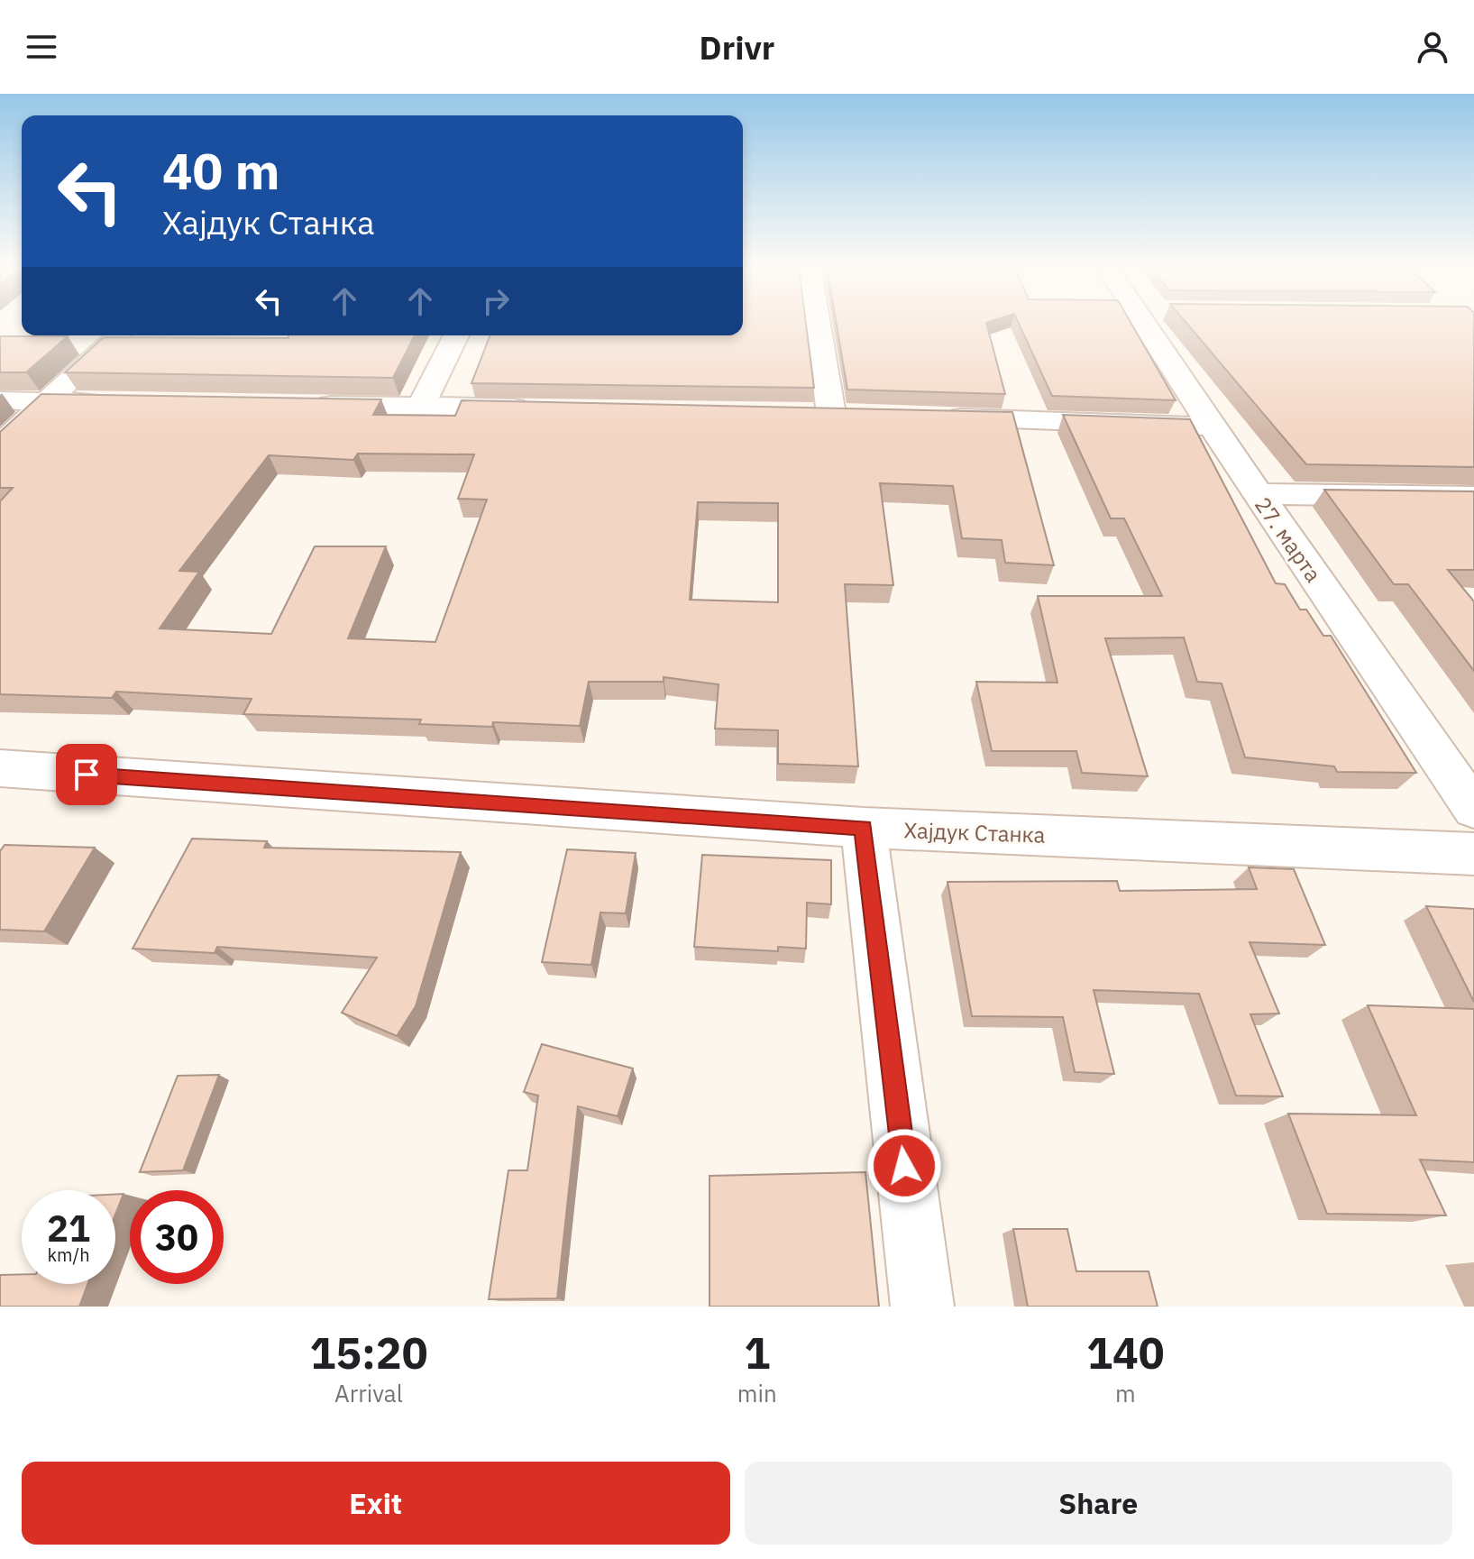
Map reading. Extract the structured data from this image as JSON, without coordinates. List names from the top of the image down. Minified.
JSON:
{"streets":{"street":["27. марта","Хајдук Станка"]},"page":{"header":"Drivr","turn":["40 m","Хајдук Станка"],"speed":"21 km/h","limit":"30","eta":["15:20","Arrival","1","min","140","m"],"buttons":["Exit","Share"]}}
